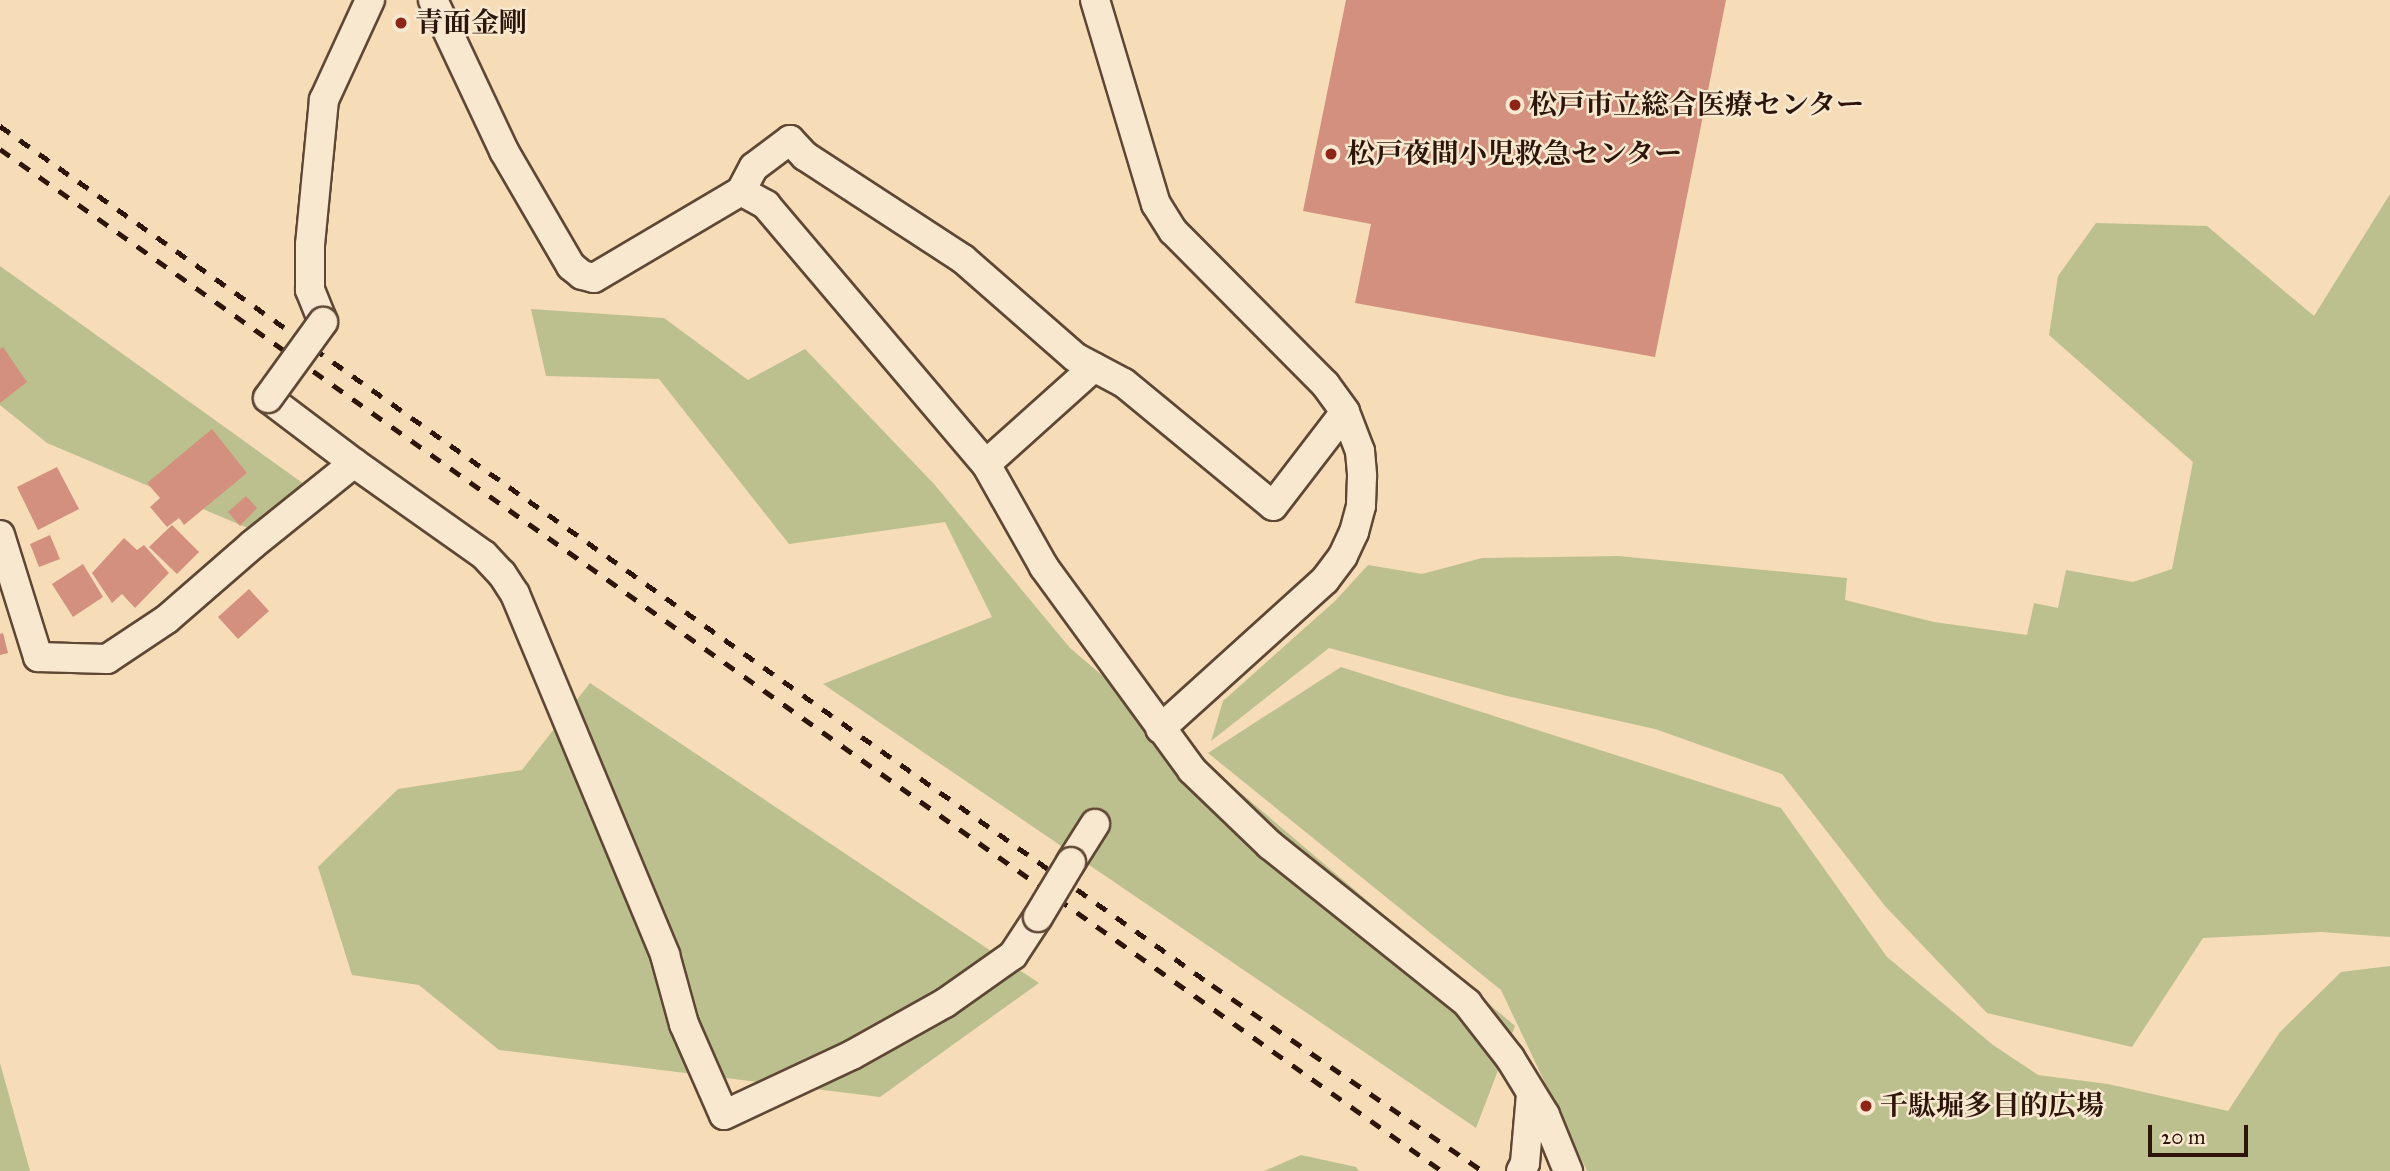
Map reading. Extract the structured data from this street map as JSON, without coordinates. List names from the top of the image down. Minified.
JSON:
{"places":["青面金剛","松戸市立総合医療センター","松戸夜間小児救急センター","千駄堀多目的広場"],"scale_bar":"20 m"}
